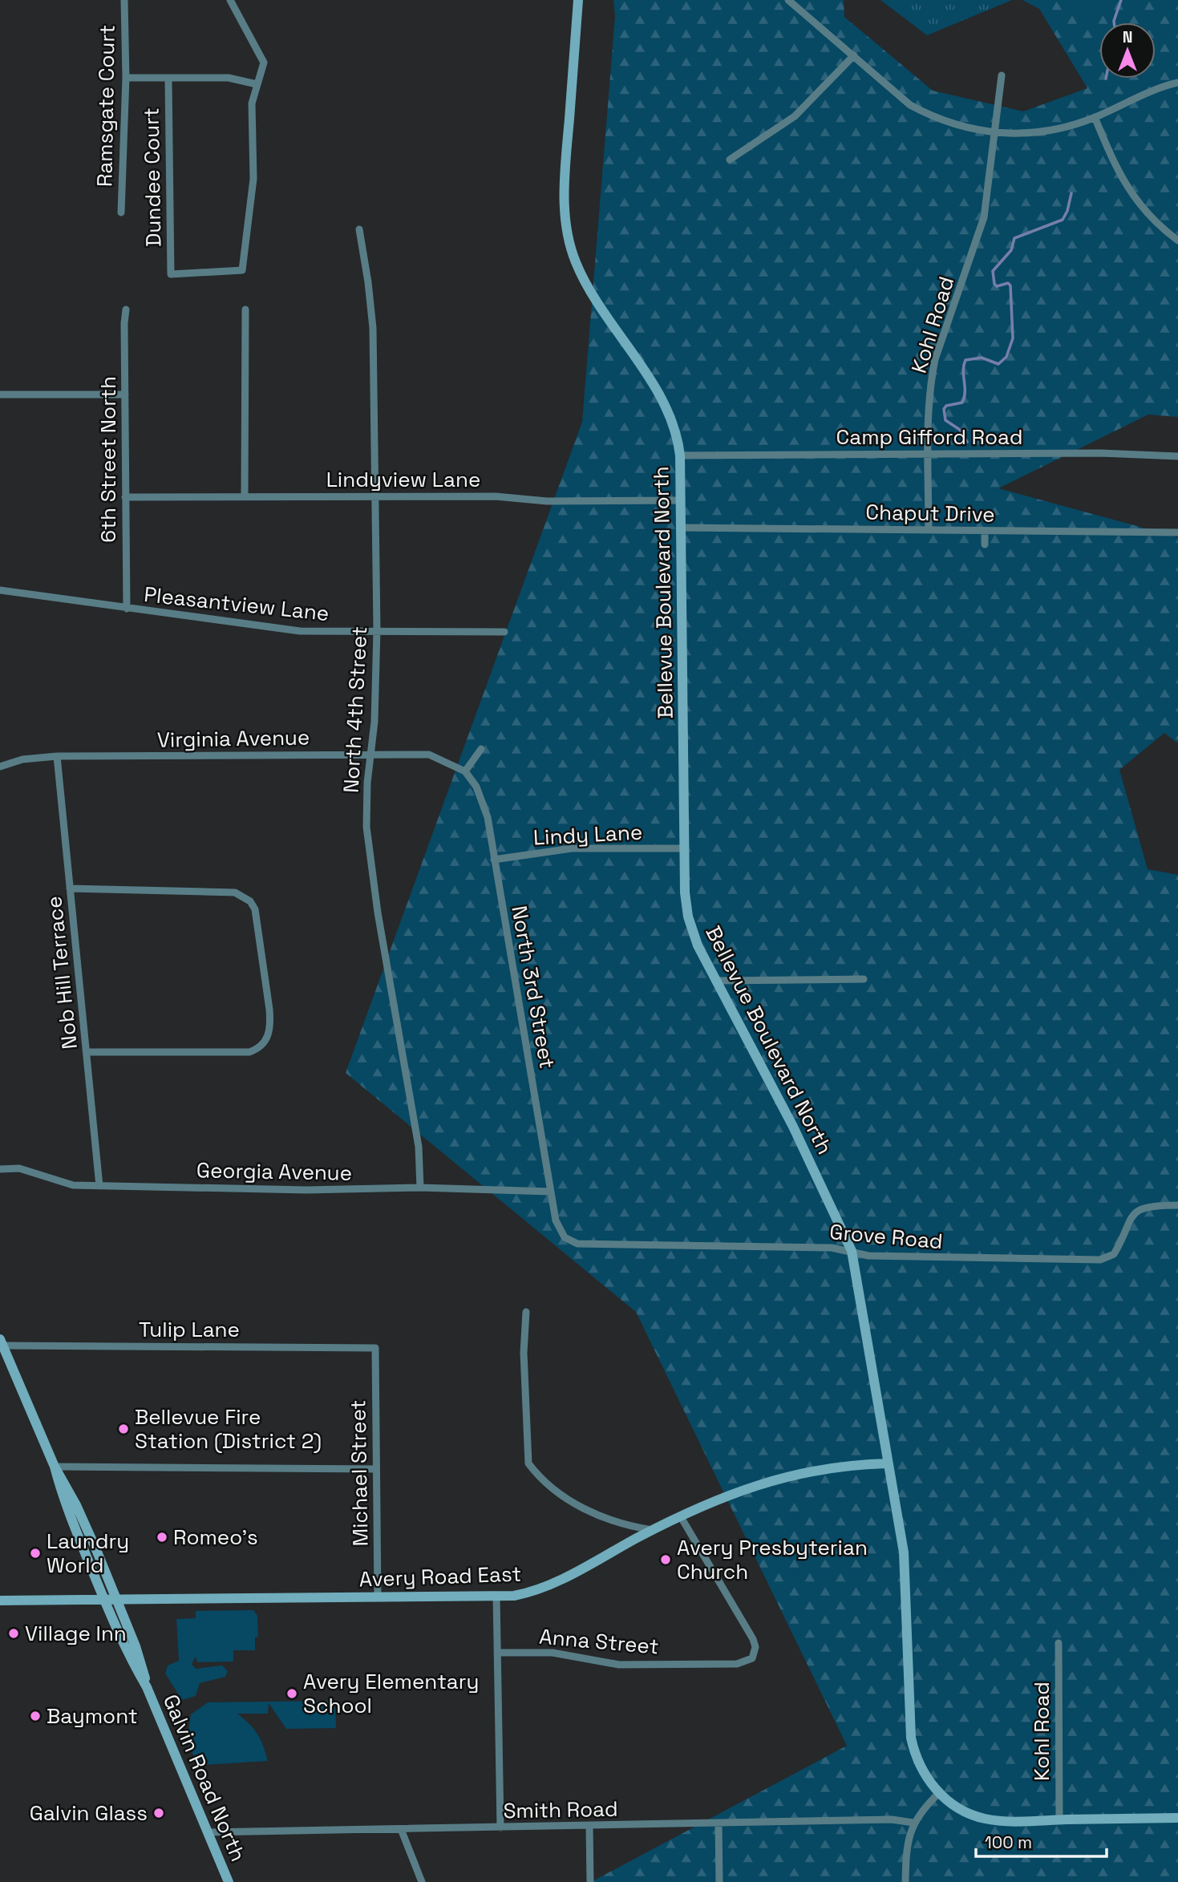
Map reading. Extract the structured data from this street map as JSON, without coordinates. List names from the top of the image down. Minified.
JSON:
{"streets":{"main road":["Bellevue Boulevard North","Avery Road East","Galvin Road North"],"street":["Ramsgate Court","Dundee Court","Kohl Road","Camp Gifford Road","6th Street North","Lindyview Lane","Chaput Drive","Pleasantview Lane","North 4th Street","Virginia Avenue","Lindy Lane","Nob Hill Terrace","North 3rd Street","Georgia Avenue","Grove Road","Tulip Lane","Michael Street","Anna Street","Smith Road"]},"crossings":[["Kohl Road","Camp Gifford Road"],["Kohl Road","Chaput Drive"],["Kohl Road","Bellevue Boulevard North"],["Camp Gifford Road","Bellevue Boulevard North"],["6th Street North","Lindyview Lane"],["6th Street North","Pleasantview Lane"],["Lindyview Lane","Bellevue Boulevard North"],["Lindyview Lane","North 4th Street"],["Chaput Drive","Bellevue Boulevard North"],["Bellevue Boulevard North","Lindy Lane"],["Bellevue Boulevard North","Grove Road"],["Bellevue Boulevard North","Avery Road East"],["Pleasantview Lane","North 4th Street"],["North 4th Street","Virginia Avenue"],["North 4th Street","Georgia Avenue"],["Virginia Avenue","Nob Hill Terrace"],["Virginia Avenue","North 3rd Street"],["Lindy Lane","North 3rd Street"],["Nob Hill Terrace","Georgia Avenue"],["North 3rd Street","Georgia Avenue"],["North 3rd Street","Grove Road"],["Tulip Lane","Michael Street"],["Tulip Lane","Galvin Road North"],["Michael Street","Avery Road East"],["Avery Road East","Anna Street"],["Avery Road East","Galvin Road North"],["Galvin Road North","Smith Road"]],"places":["Bellevue Fire Station (District 2)","Romeo's","Laundry World","Avery Presbyterian Church","Village Inn","Avery Elementary School","Baymont","Galvin Glass"],"scale_bar":"100 m","north":"top"}
